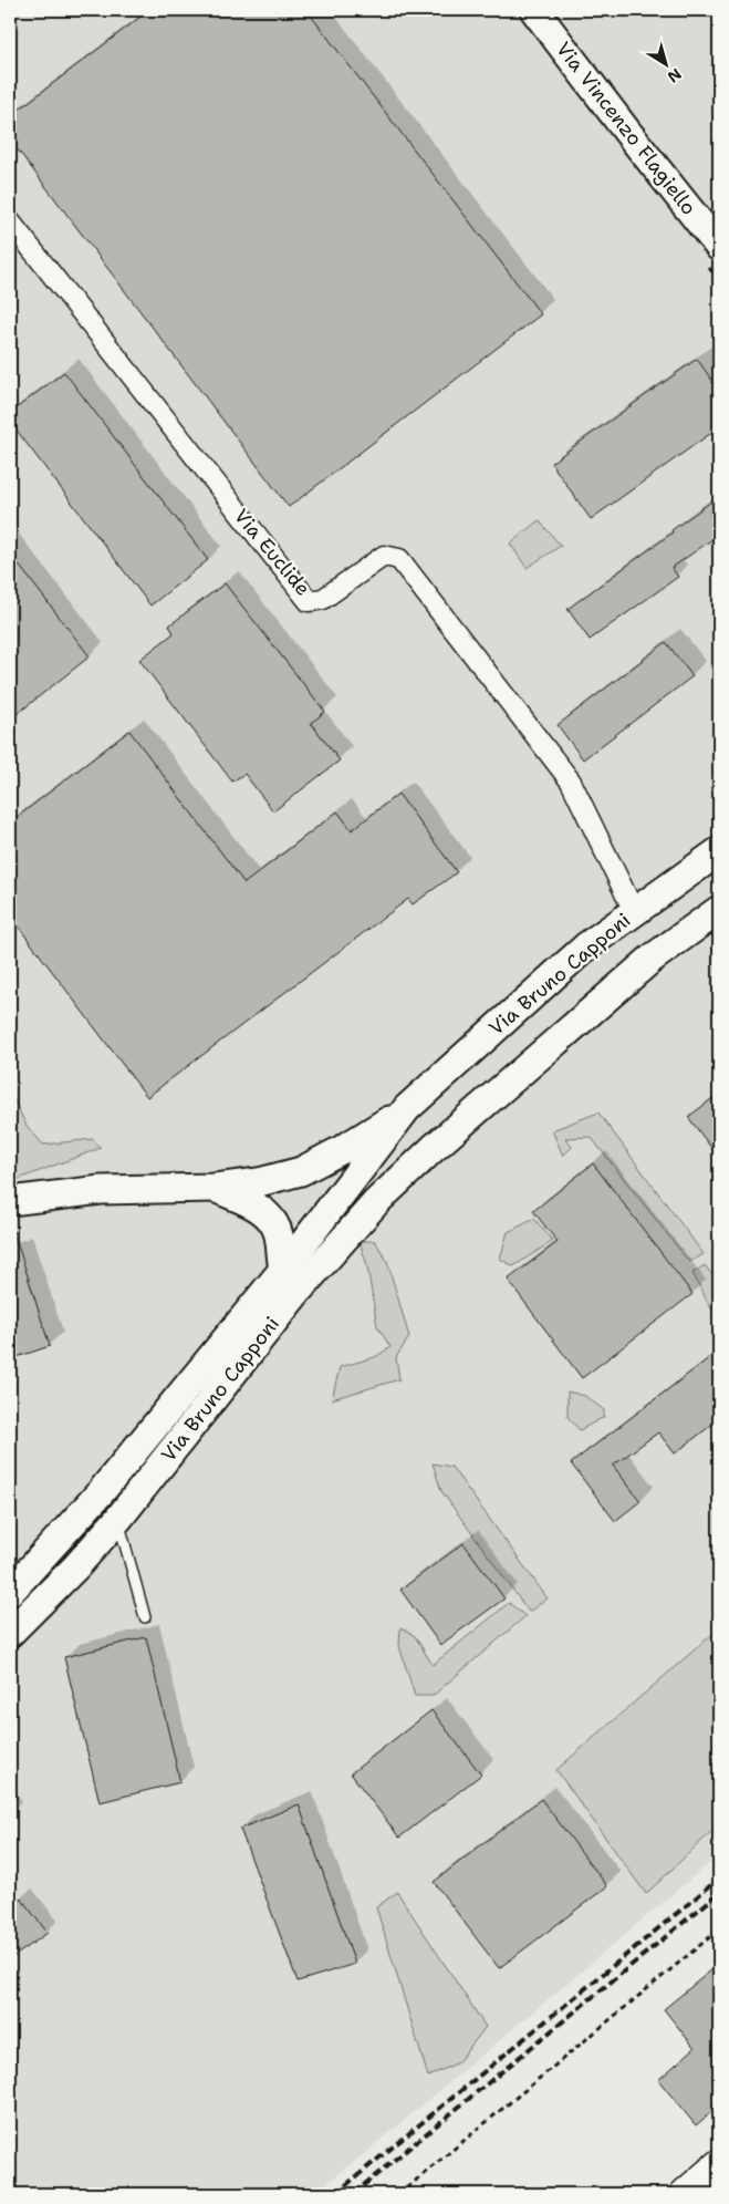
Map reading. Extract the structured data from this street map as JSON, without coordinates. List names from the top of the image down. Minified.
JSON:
{"streets":{"main road":["Via Vincenzo Flagiello","Via Bruno Capponi"],"street":["Via Euclide"]},"crossings":[["Via Euclide","Via Bruno Capponi"]],"north":"bottom right"}
